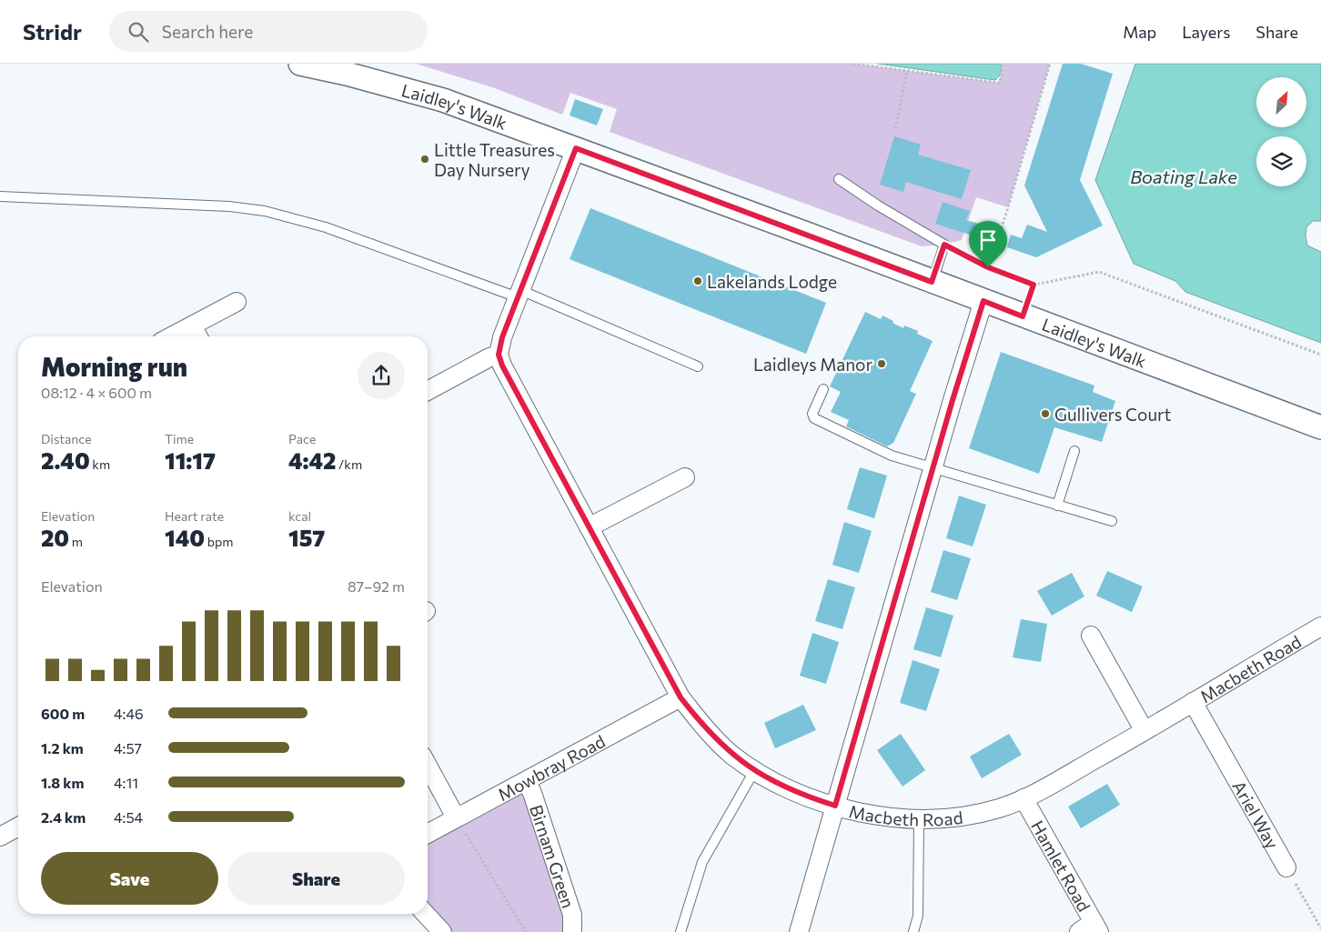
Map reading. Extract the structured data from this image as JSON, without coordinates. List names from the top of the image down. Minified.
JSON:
{"streets":{"street":["Laidley's Walk","Macbeth Road","Mowbray Road","Ariel Way","Birnam Green","Hamlet Road"]},"crossings":[["Macbeth Road","Mowbray Road"],["Macbeth Road","Ariel Way"],["Macbeth Road","Hamlet Road"],["Mowbray Road","Birnam Green"]],"water":["Boating Lake"],"places":["Little Treasures Day Nursery","Lakelands Lodge","Laidleys Manor","Gullivers Court"],"north":"top right","page":{"header":"Stridr","search":"Search here","nav":["Map","Layers","Share"],"heading":["Morning run","08:12 · 4 × 600 m"],"stats":[["Distance","2.40 km"],["Time","11:17"],["Pace","4:42 /km"],["Elevation","20 m"],["Heart rate","140 bpm"],["kcal","157"]],"chart":["Elevation","87–92 m"],"list":[{"name":"600 m","note":"4:46"},{"name":"1.2 km","note":"4:57"},{"name":"1.8 km","note":"4:11"},{"name":"2.4 km","note":"4:54"}],"buttons":["Save","Share"]}}
